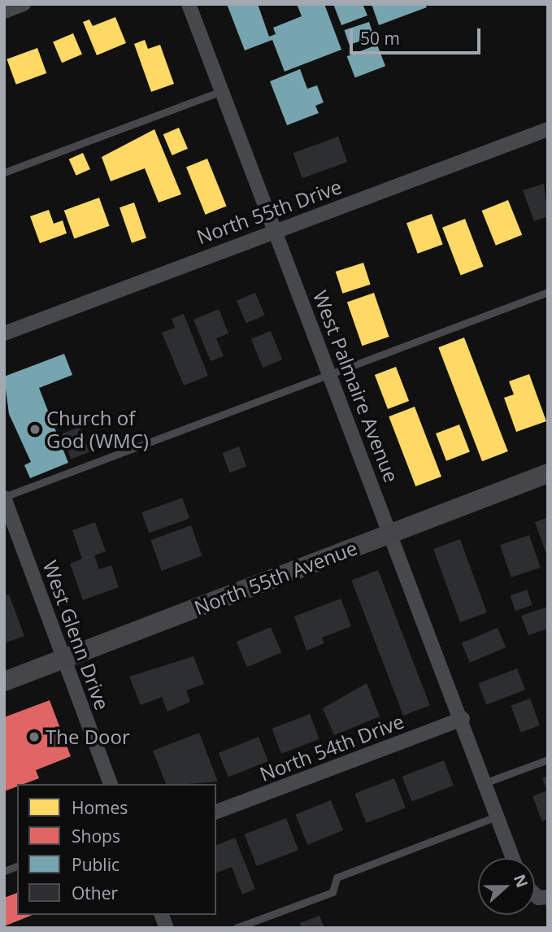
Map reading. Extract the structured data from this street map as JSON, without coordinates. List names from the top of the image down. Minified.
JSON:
{"streets":{"street":["North 55th Drive","West Palmaire Avenue","North 55th Avenue","West Glenn Drive","North 54th Drive"]},"crossings":[["North 55th Drive","West Palmaire Avenue"],["West Palmaire Avenue","North 55th Avenue"],["West Palmaire Avenue","North 54th Drive"],["North 55th Avenue","West Glenn Drive"]],"places":["Church of God (WMC)","The Door"],"legend":["Homes","Shops","Public","Other"],"scale_bar":"50 m","north":"right"}
